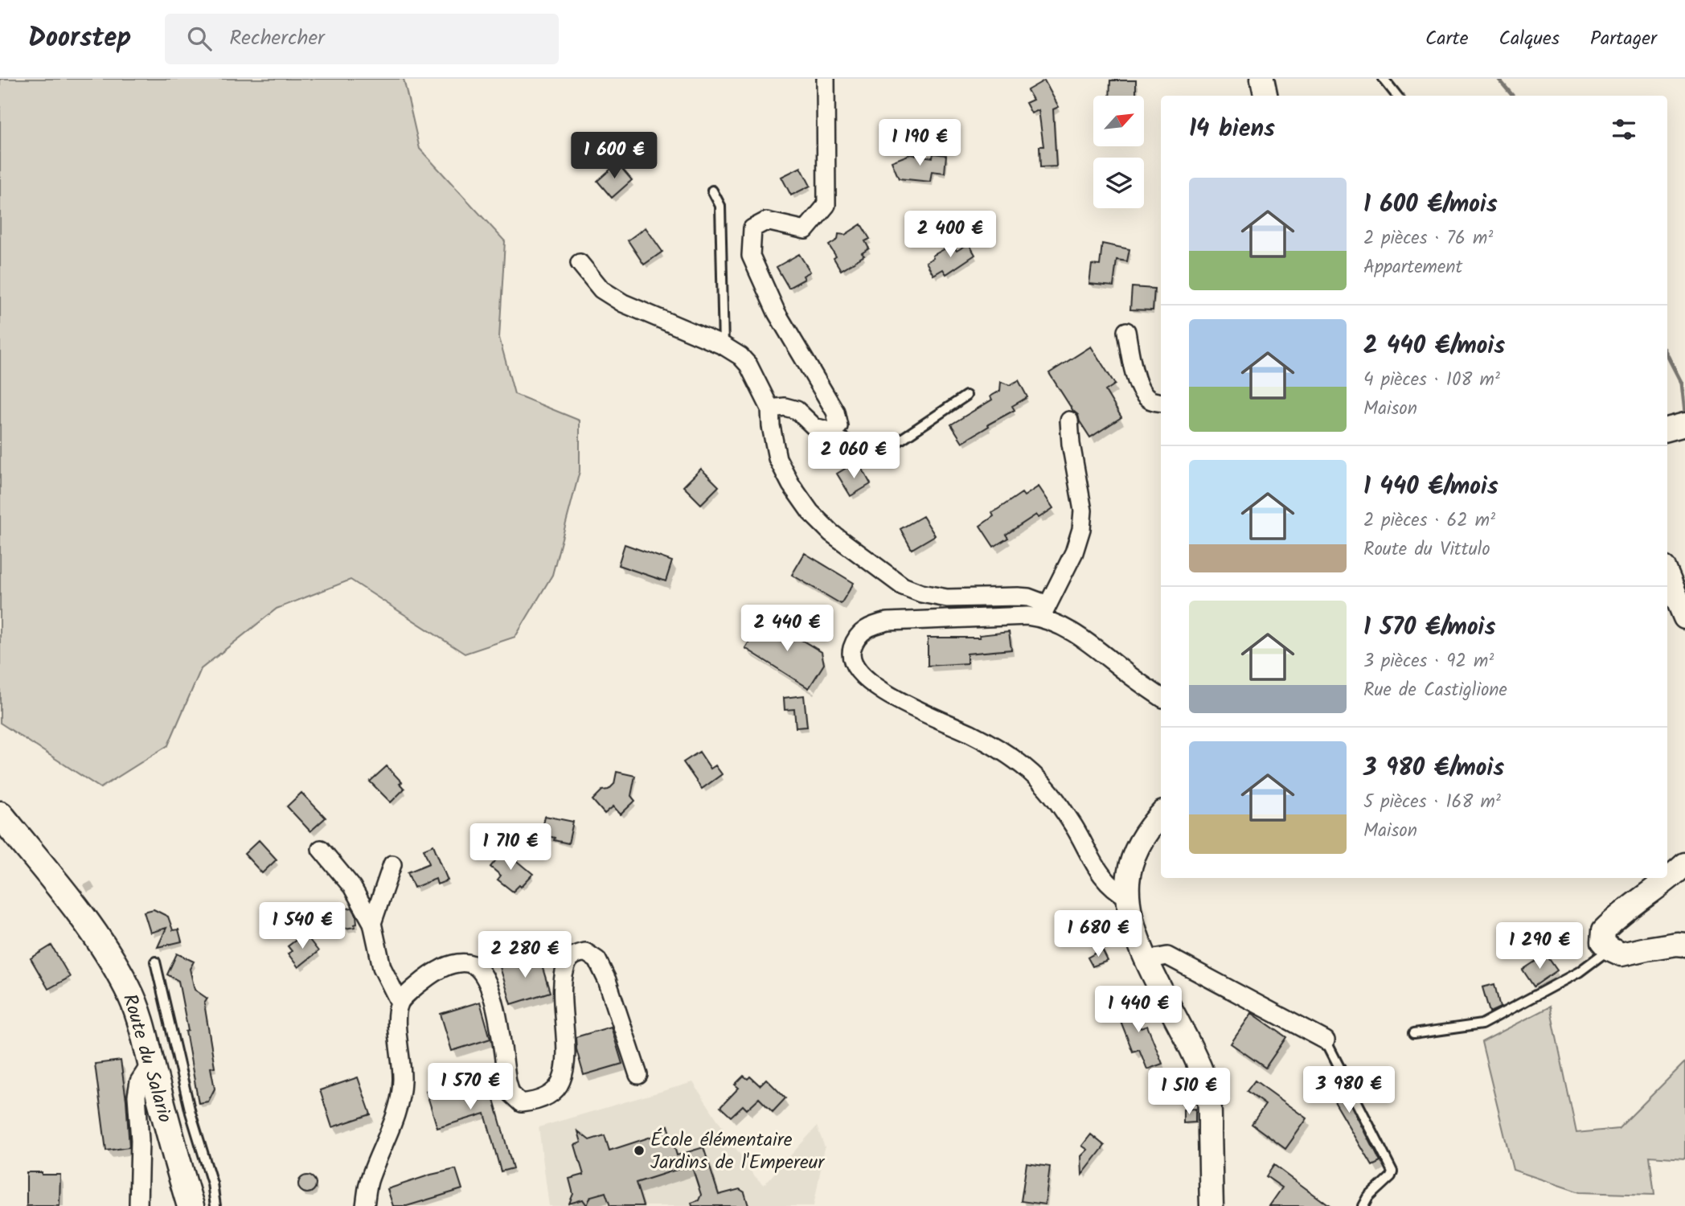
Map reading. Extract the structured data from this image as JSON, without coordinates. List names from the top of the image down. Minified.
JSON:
{"streets":{"main road":["Route du Salario"]},"places":["École élémentaire Jardins de l'Empereur"],"north":"top right","page":{"header":"Doorstep","search":"Rechercher","nav":["Carte","Calques","Partager"],"heading":"14 biens","price":["1 190 €","1 600 €","2 400 €","2 060 €","2 440 €","1 710 €","1 540 €","1 680 €","1 290 €","2 280 €","1 440 €","1 570 €","3 980 €","1 510 €"],"list":[{"name":"1 600 €/mois","note":"2 pièces · 76 m² · Appartement"},{"name":"2 440 €/mois","note":"4 pièces · 108 m² · Maison"},{"name":"1 440 €/mois","note":"2 pièces · 62 m² · Route du Vittulo"},{"name":"1 570 €/mois","note":"3 pièces · 92 m² · Rue de Castiglione"},{"name":"3 980 €/mois","note":"5 pièces · 168 m² · Maison"}]}}
